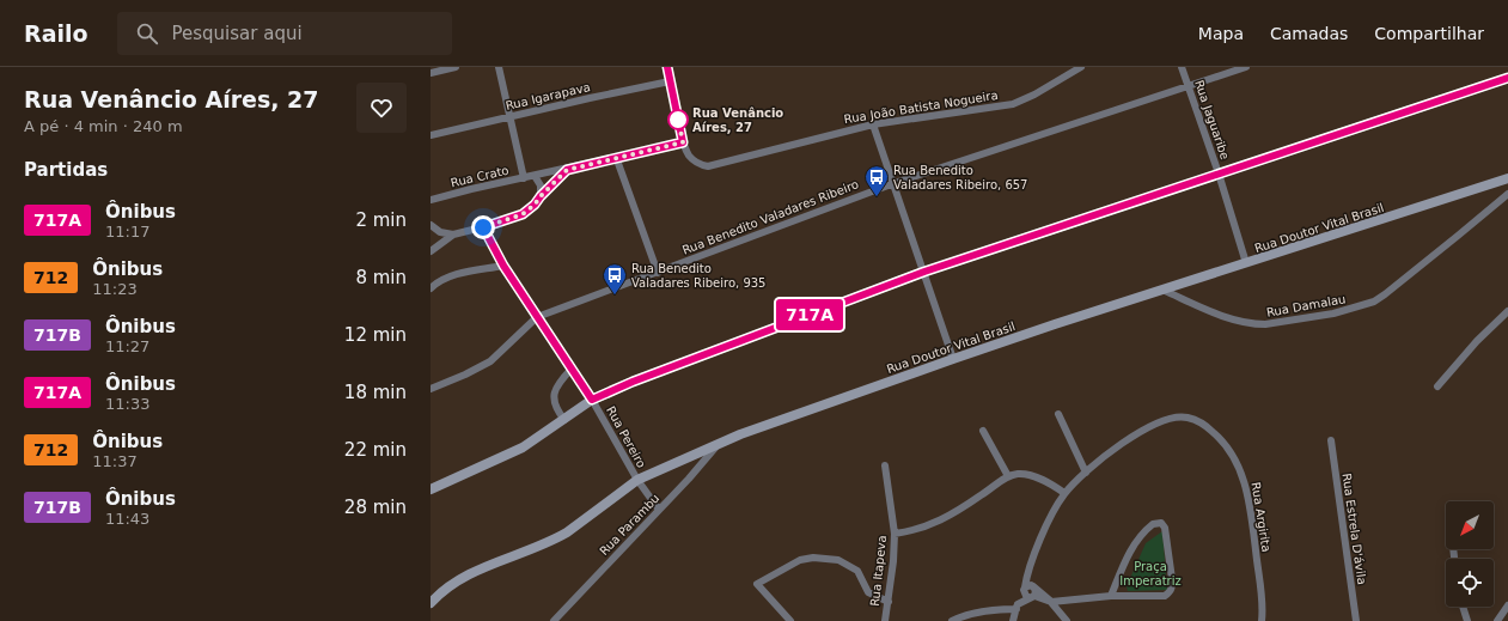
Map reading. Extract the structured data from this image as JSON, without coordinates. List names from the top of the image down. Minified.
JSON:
{"streets":{"street":["Rua Igarapava","Rua João Batista Nogueira","Rua Jaguaribe","Rua Crato","Rua Benedito Valadares Ribeiro","Rua Doutor Vital Brasil","Rua Damalau","Rua Pereiro","Rua Argirita","Rua Parambu","Rua Estrela D'ávila","Rua Itapeva"]},"crossings":[["Rua João Batista Nogueira","Rua Crato"],["Rua Jaguaribe","Rua Benedito Valadares Ribeiro"],["Rua Jaguaribe","Rua Doutor Vital Brasil"],["Rua Benedito Valadares Ribeiro","Rua Pereiro"],["Rua Doutor Vital Brasil","Rua Damalau"],["Rua Doutor Vital Brasil","Rua Pereiro"],["Rua Doutor Vital Brasil","Rua Parambu"],["Rua Pereiro","Rua Parambu"]],"parks":["Praça Imperatriz"],"places":{"other":["Rua Venâncio Aíres, 27"],"bus stop":["Rua Benedito Valadares Ribeiro, 657","Rua Benedito Valadares Ribeiro, 935"]},"lines":["bus line 717A"],"north":"bottom left","page":{"header":"Railo","search":"Pesquisar aqui","nav":["Mapa","Camadas","Compartilhar"],"heading":[["Rua Venâncio Aíres, 27","A pé · 4 min · 240 m"],"Partidas"],"on_map":"717A","list":[{"mark":"717A","name":"Ônibus","note":"11:17","value":"2 min"},{"mark":"712","name":"Ônibus","note":"11:23","value":"8 min"},{"mark":"717B","name":"Ônibus","note":"11:27","value":"12 min"},{"mark":"717A","name":"Ônibus","note":"11:33","value":"18 min"},{"mark":"712","name":"Ônibus","note":"11:37","value":"22 min"},{"mark":"717B","name":"Ônibus","note":"11:43","value":"28 min"}]}}
